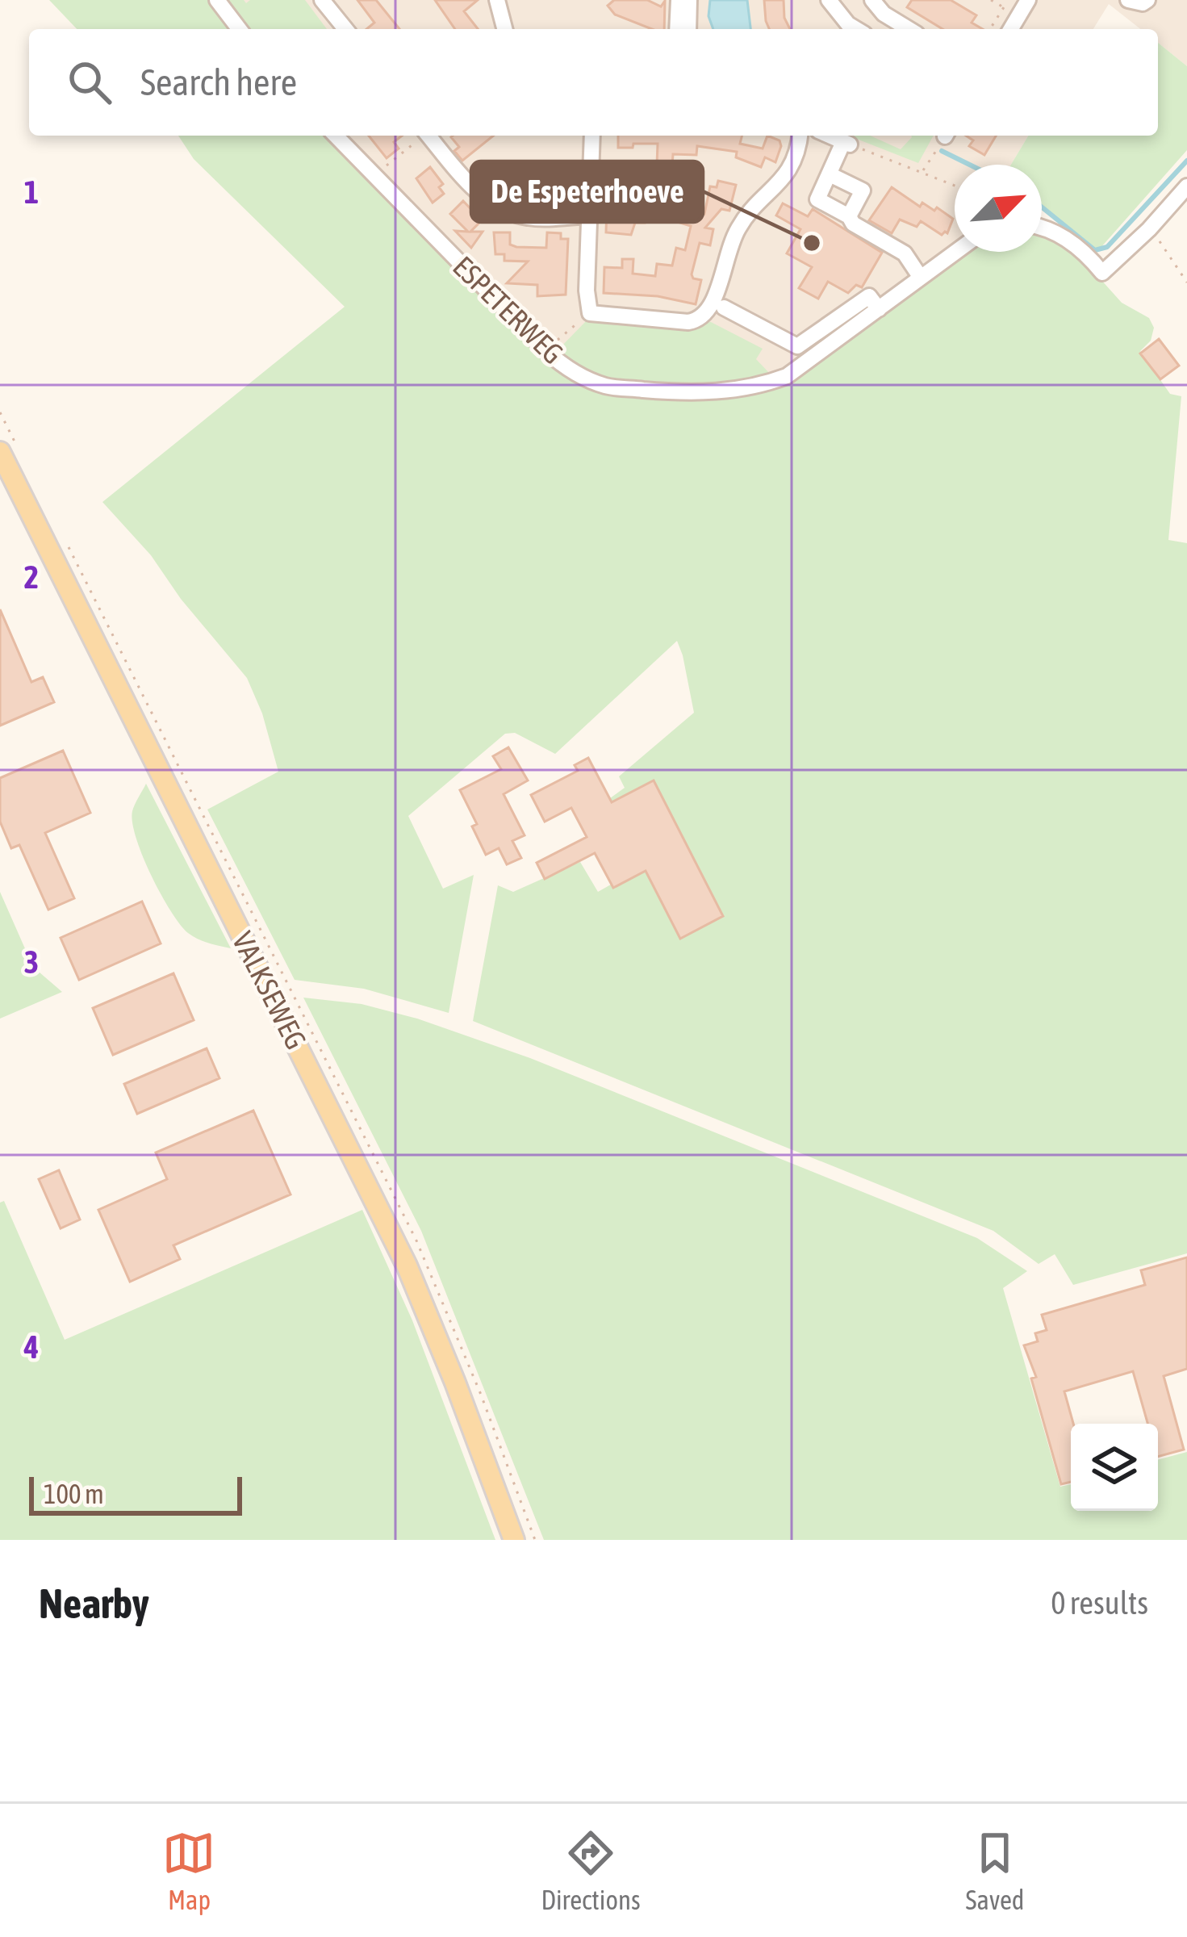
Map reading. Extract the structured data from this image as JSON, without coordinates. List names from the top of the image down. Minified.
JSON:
{"streets":{"main road":["VALKSEWEG"],"street":["ESPETERWEG"]},"places":["De Espeterhoeve"],"scale_bar":"100 m","north":"top right","page":{"search":"Search here","scale":"100 m","heading":["Nearby","0 results"],"nav":["Map","Directions","Saved"]},"grid":{"rows":["1","2","3","4"]}}
